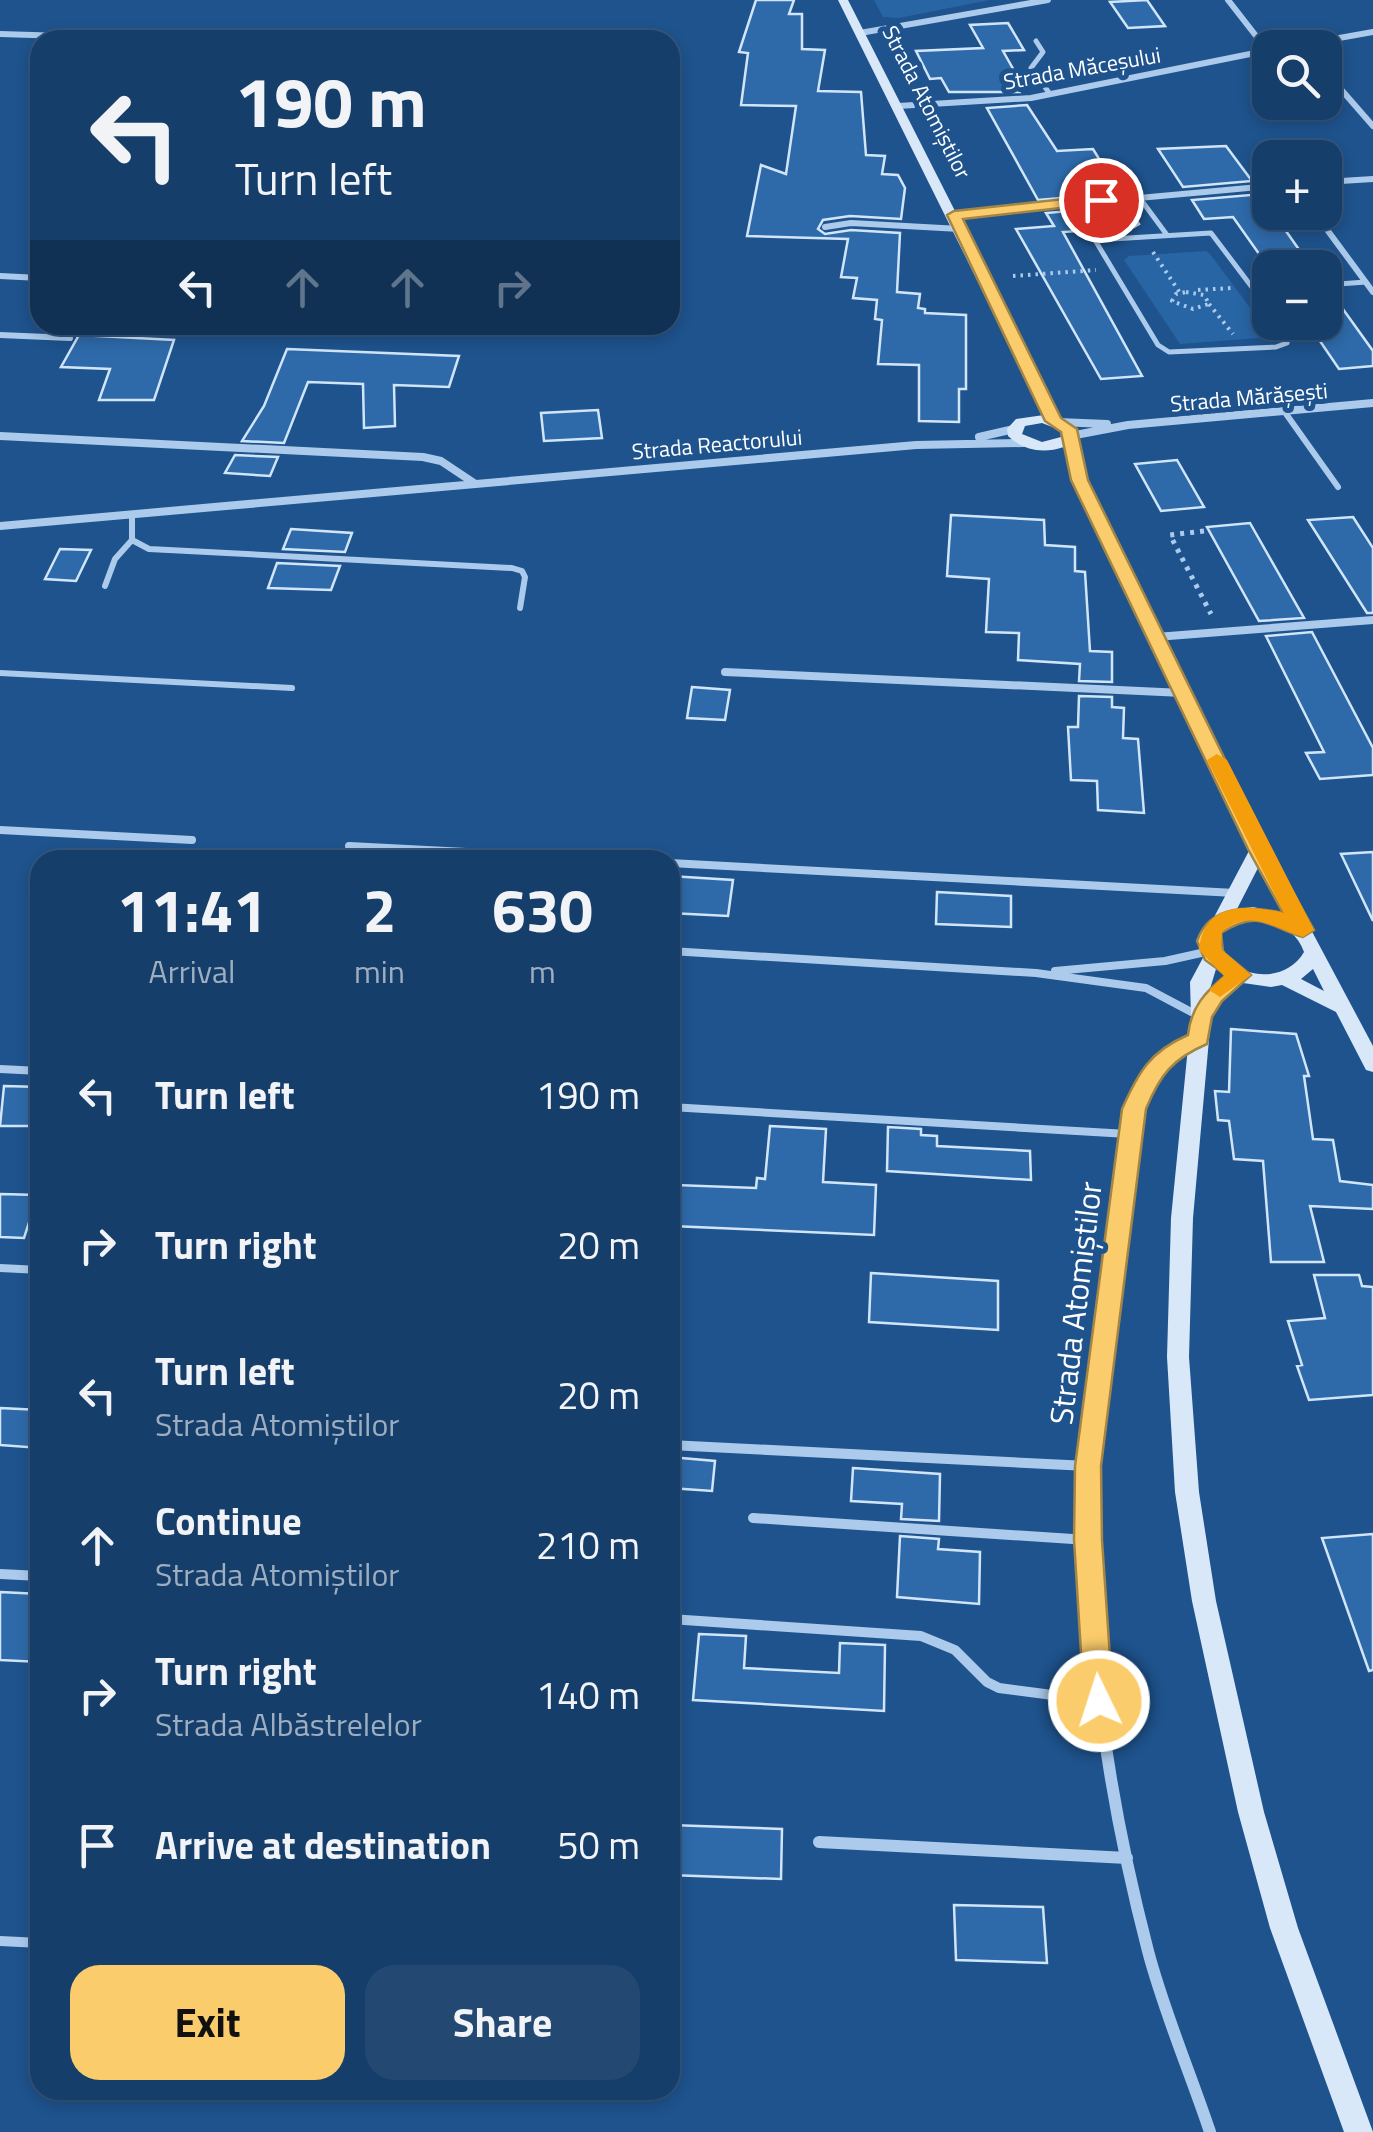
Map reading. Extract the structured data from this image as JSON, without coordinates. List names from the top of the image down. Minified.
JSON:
{"streets":{"main road":["Strada Atomiștilor"],"street":["Strada Măceșului","Strada Mărășești","Strada Reactorului"]},"crossings":[["Strada Măceșului","Strada Atomiștilor"],["Strada Atomiștilor","Strada Mărășești"]],"page":{"map_buttons":["+","−"],"turn":["190 m","Turn left"],"eta":["11:41","Arrival","2","min","630","m"],"list":[{"name":"Turn left","value":"190 m"},{"name":"Turn right","value":"20 m"},{"name":"Turn left","note":"Strada Atomiștilor","value":"20 m"},{"name":"Continue","note":"Strada Atomiștilor","value":"210 m"},{"name":"Turn right","note":"Strada Albăstrelelor","value":"140 m"},{"name":"Arrive at destination","value":"50 m"}],"buttons":["Exit","Share"]}}
